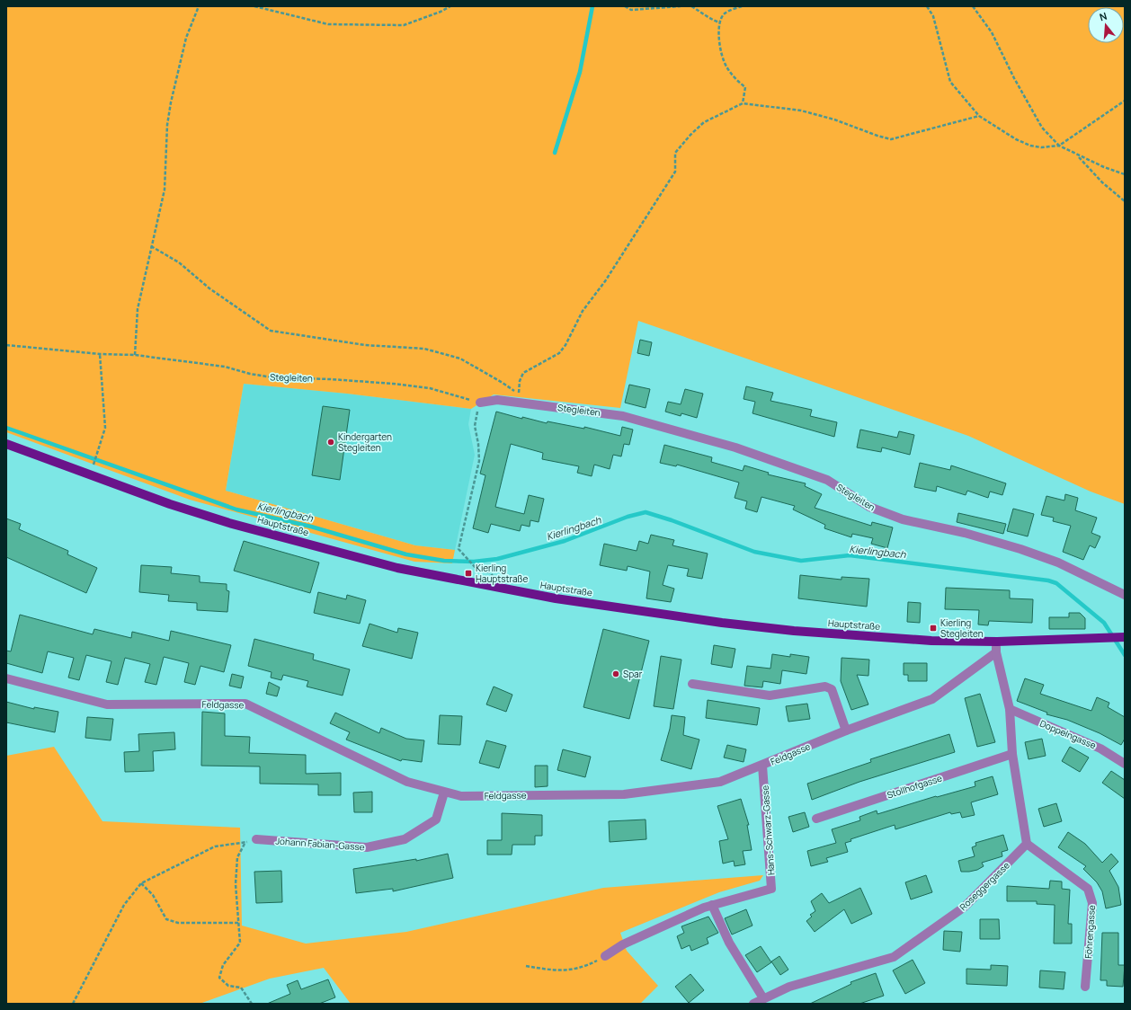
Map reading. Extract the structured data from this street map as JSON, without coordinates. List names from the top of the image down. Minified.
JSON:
{"streets":{"main road":["Hauptstraße"],"street":["Stegleiten","Feldgasse","Doppelngasse","Stollhofgasse","Hans-Schwarz-Gasse","Johann Fabian-Gasse","Roseggergasse","Föhrengasse"]},"crossings":[["Feldgasse","Hans-Schwarz-Gasse"],["Feldgasse","Johann Fabian-Gasse"],["Roseggergasse","Föhrengasse"]],"water":["Kierlingbach"],"places":{"other":["Kindergarten Stegleiten","Spar"],"transit":["Kierling Hauptstraße","Kierling Stegleiten"]},"north":"top"}
